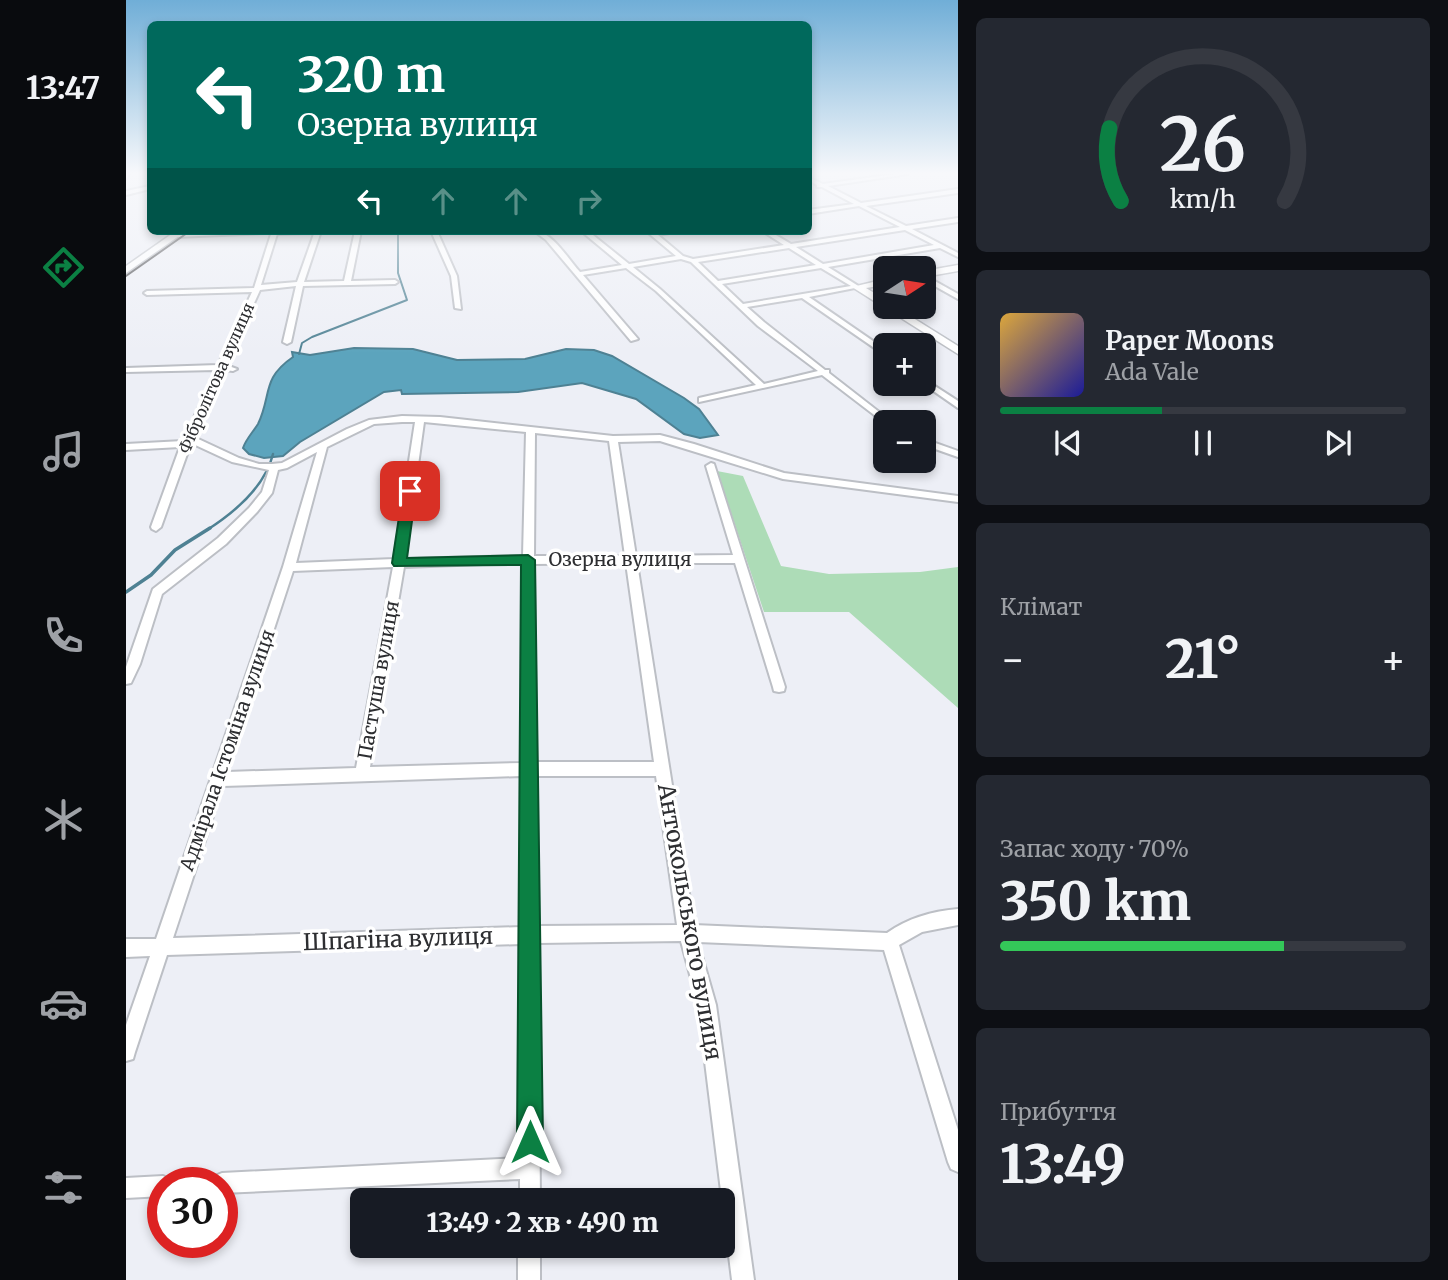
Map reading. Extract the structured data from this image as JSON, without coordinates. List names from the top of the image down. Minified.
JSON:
{"streets":{"street":["Фібролітова вулиця","Озерна вулиця","Пастуша вулиця","Адмірала Істоміна вулиця","Антокольського вулиця","Шпагіна вулиця"]},"crossings":[["Озерна вулиця","Пастуша вулиця"],["Озерна вулиця","Адмірала Істоміна вулиця"],["Озерна вулиця","Антокольського вулиця"],["Адмірала Істоміна вулиця","Шпагіна вулиця"],["Антокольського вулиця","Шпагіна вулиця"]],"north":"right","page":{"tabs":"13:47","turn":["320 m","Озерна вулиця"],"map_buttons":["+","−"],"song":["Paper Moons","Ada Vale"],"tile":["Клімат",["Запас ходу · 70%","350 km"],["Прибуття","13:49"]],"heat":["−","21°","+"],"limit":"30","trip":"13:49 · 2 хв · 490 m","gauge":["26","km/h"]}}
